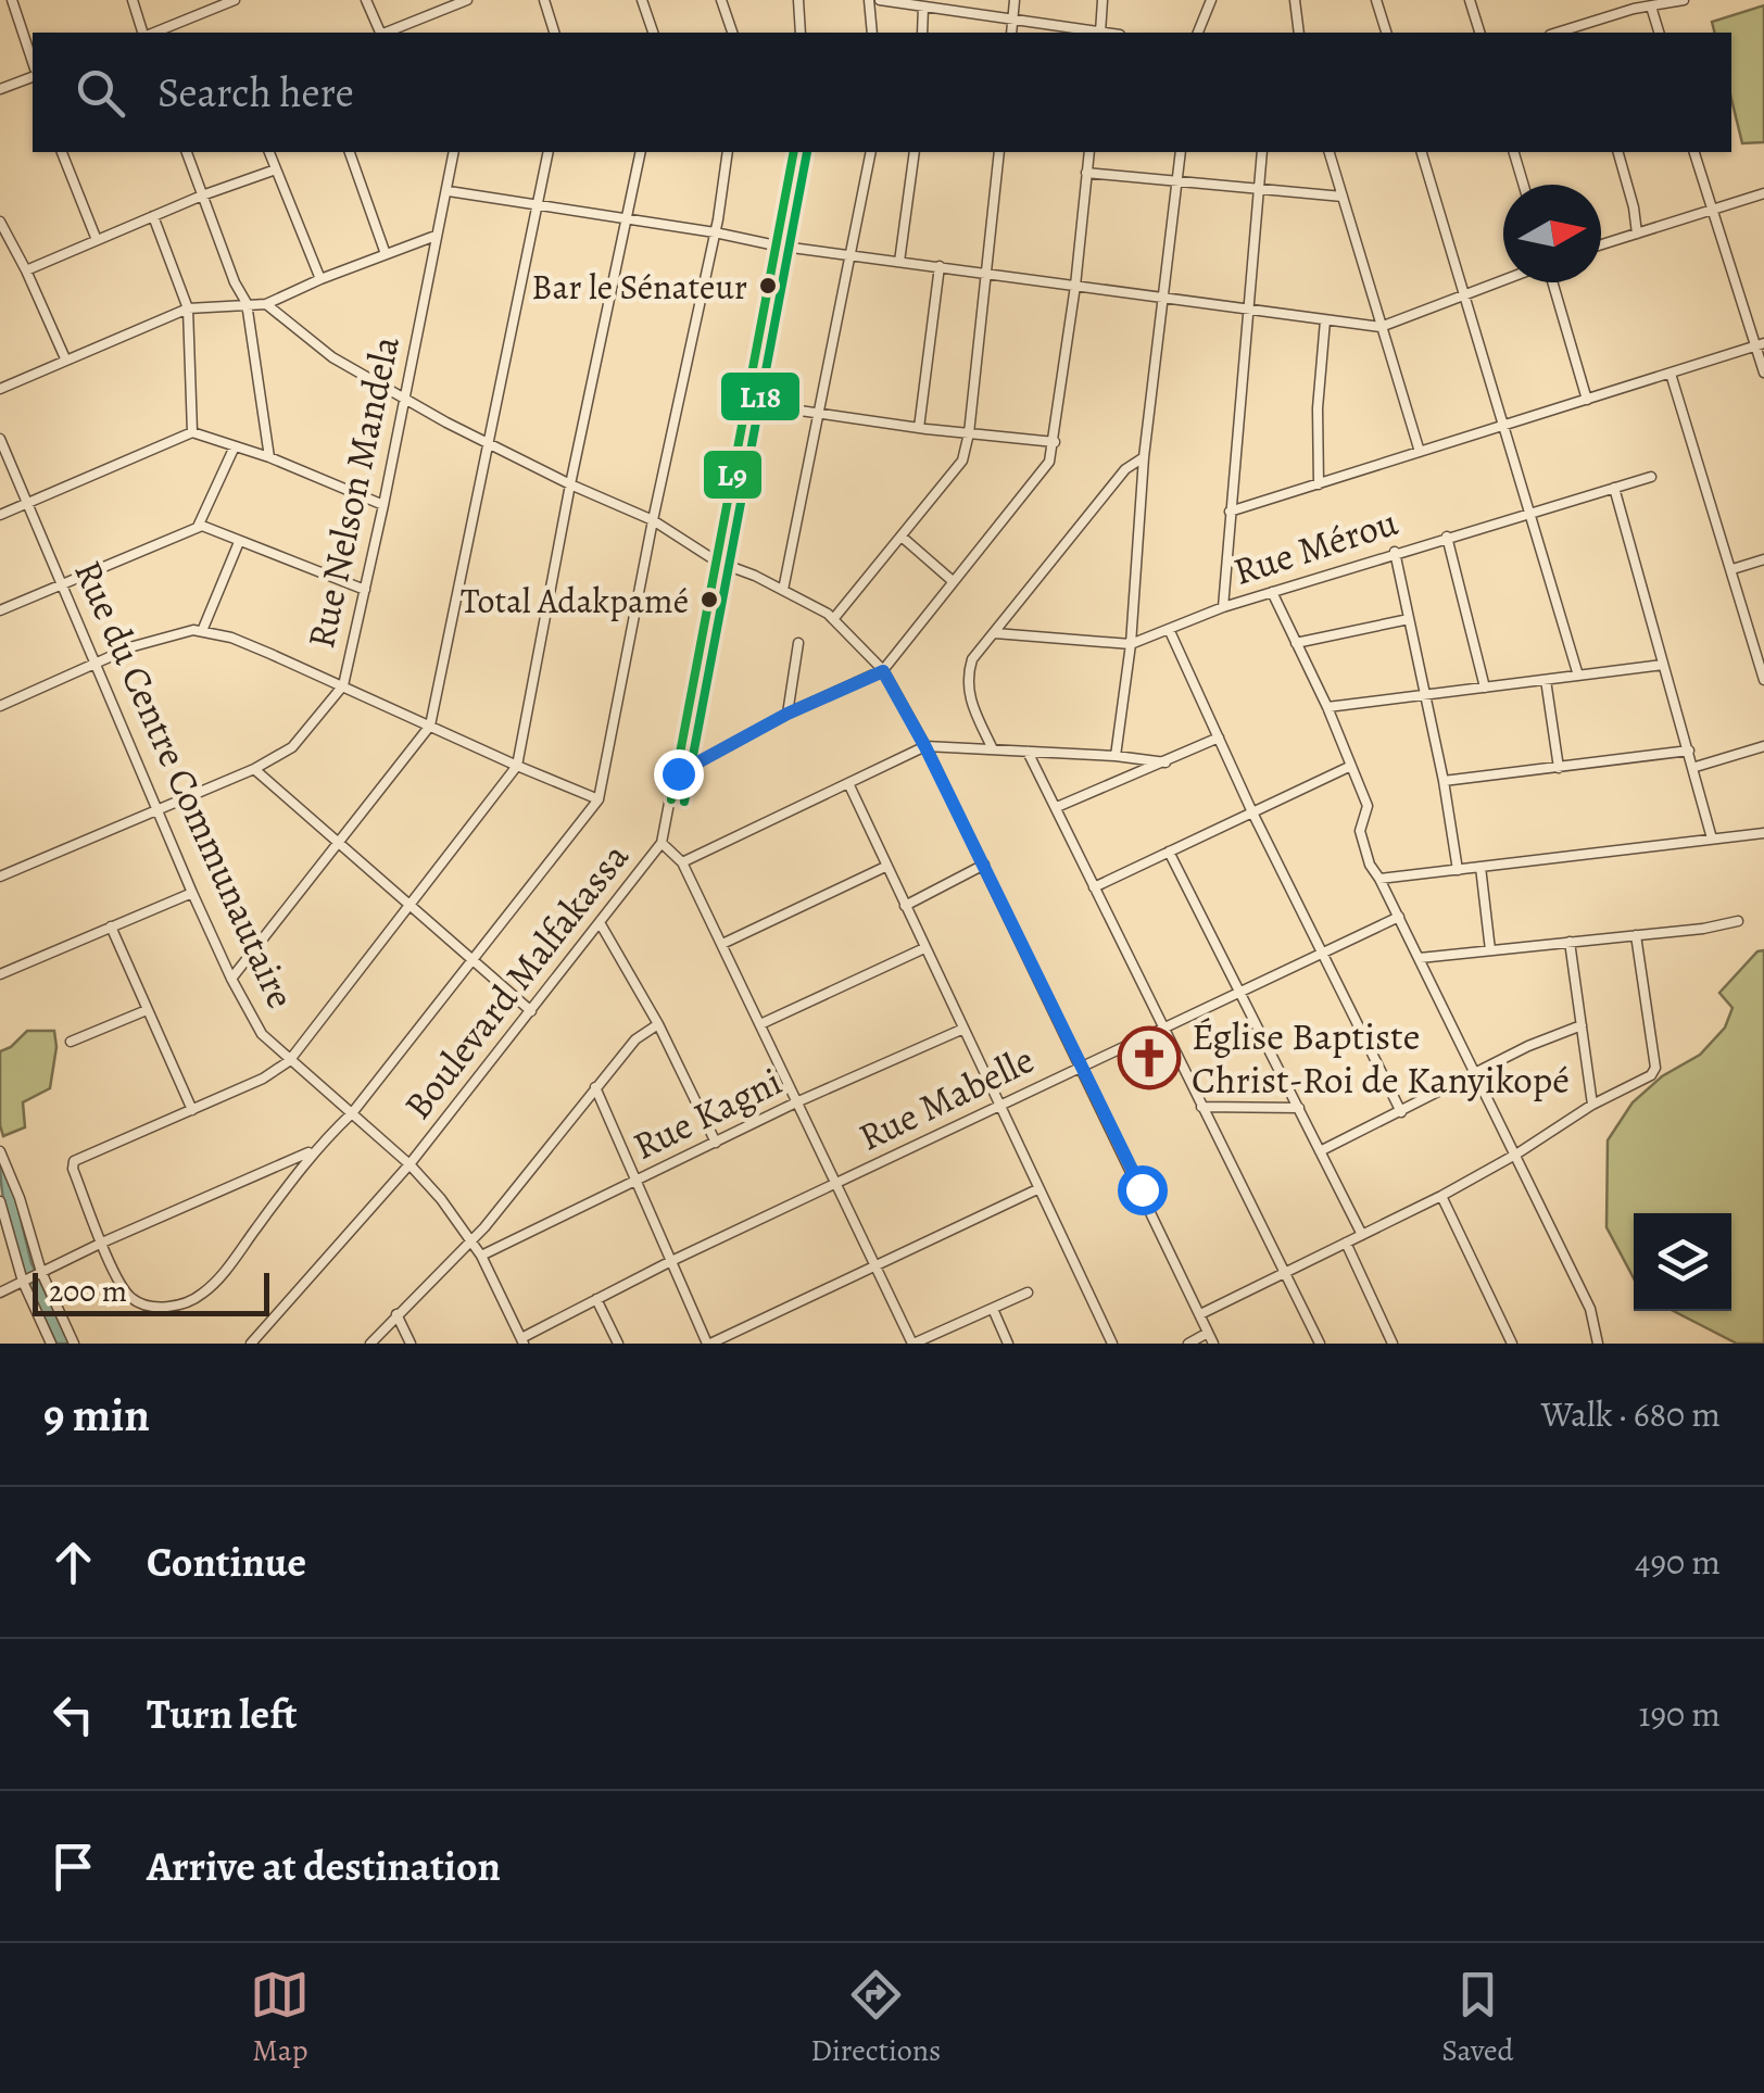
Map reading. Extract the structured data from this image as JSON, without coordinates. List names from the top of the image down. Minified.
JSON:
{"streets":{"street":["Rue Nelson Mandela","Rue Mérou","Rue du Centre Communautaire","Boulevard Malfakassa","Rue Mabelle","Rue Kagni"]},"crossings":[["Rue Nelson Mandela","Rue du Centre Communautaire"],["Rue du Centre Communautaire","Boulevard Malfakassa"],["Rue du Centre Communautaire","Rue Mabelle"],["Rue du Centre Communautaire","Rue Kagni"]],"places":{"other":["Bar le Sénateur","Total Adakpamé"],"church":["Église Baptiste Christ-Roi de Kanyikopé"]},"lines":["transit line L9","transit line L18"],"scale_bar":"200 m","north":"right","page":{"search":"Search here","scale":"200 m","heading":["9 min","Walk · 680 m"],"list":[["Continue","490 m"],["Turn left","190 m"],"Arrive at destination"],"nav":["Map","Directions","Saved"]}}
